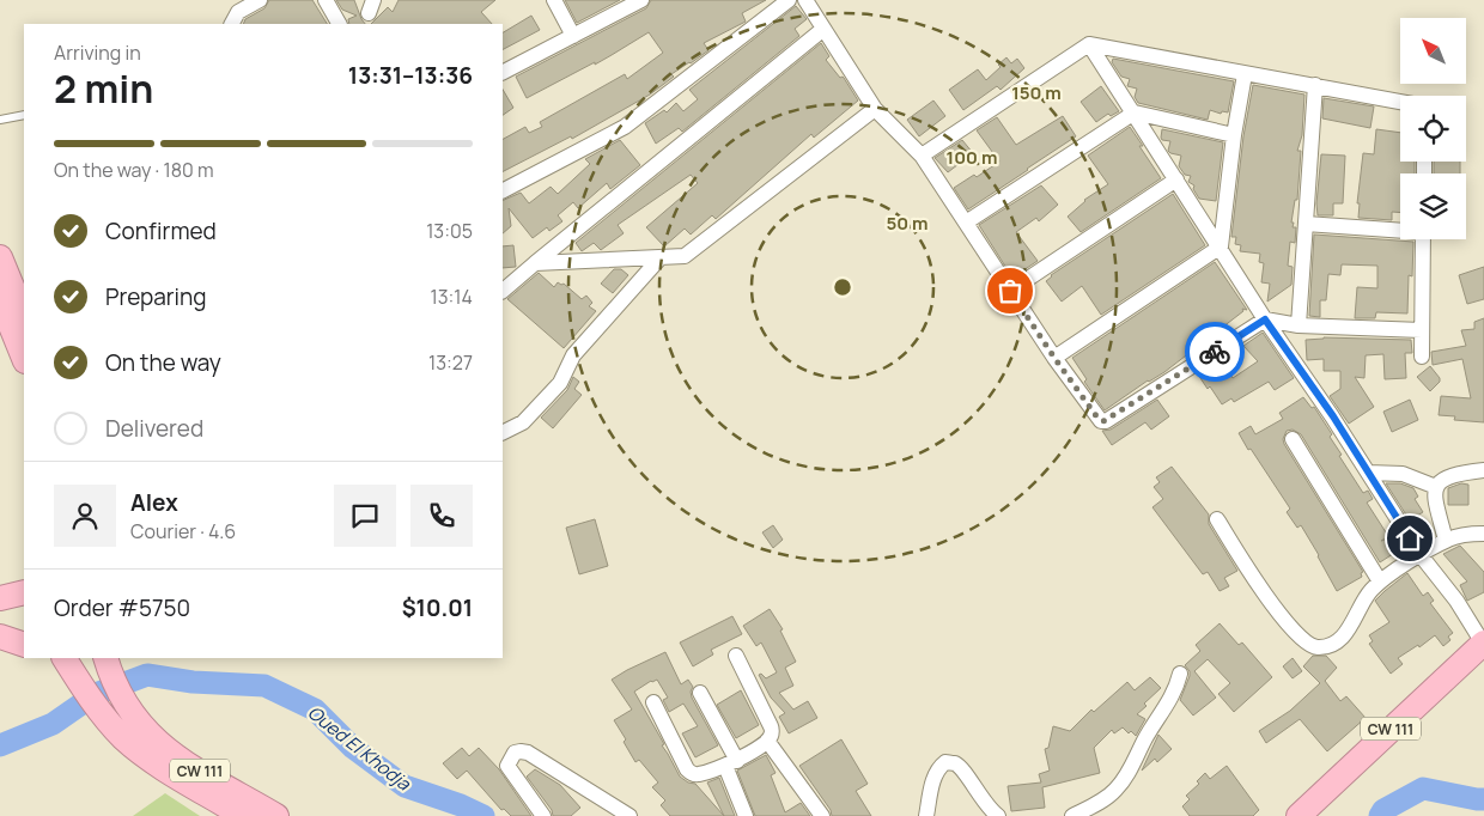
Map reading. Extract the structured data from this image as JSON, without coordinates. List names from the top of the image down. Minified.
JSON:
{"streets":{"highway":["CW 111"]},"water":["Oued El Khodja"],"north":"top left","page":{"heading":["2 min","Arriving in","13:31–13:36"],"panel":["Alex","Courier · 4.6","Order #5750","$10.01"],"bar":"On the way · 180 m","list":[["Confirmed","13:05"],["Preparing","13:14"],["On the way","13:27"],"Delivered"]},"rings":["150 m","100 m","50 m"]}
